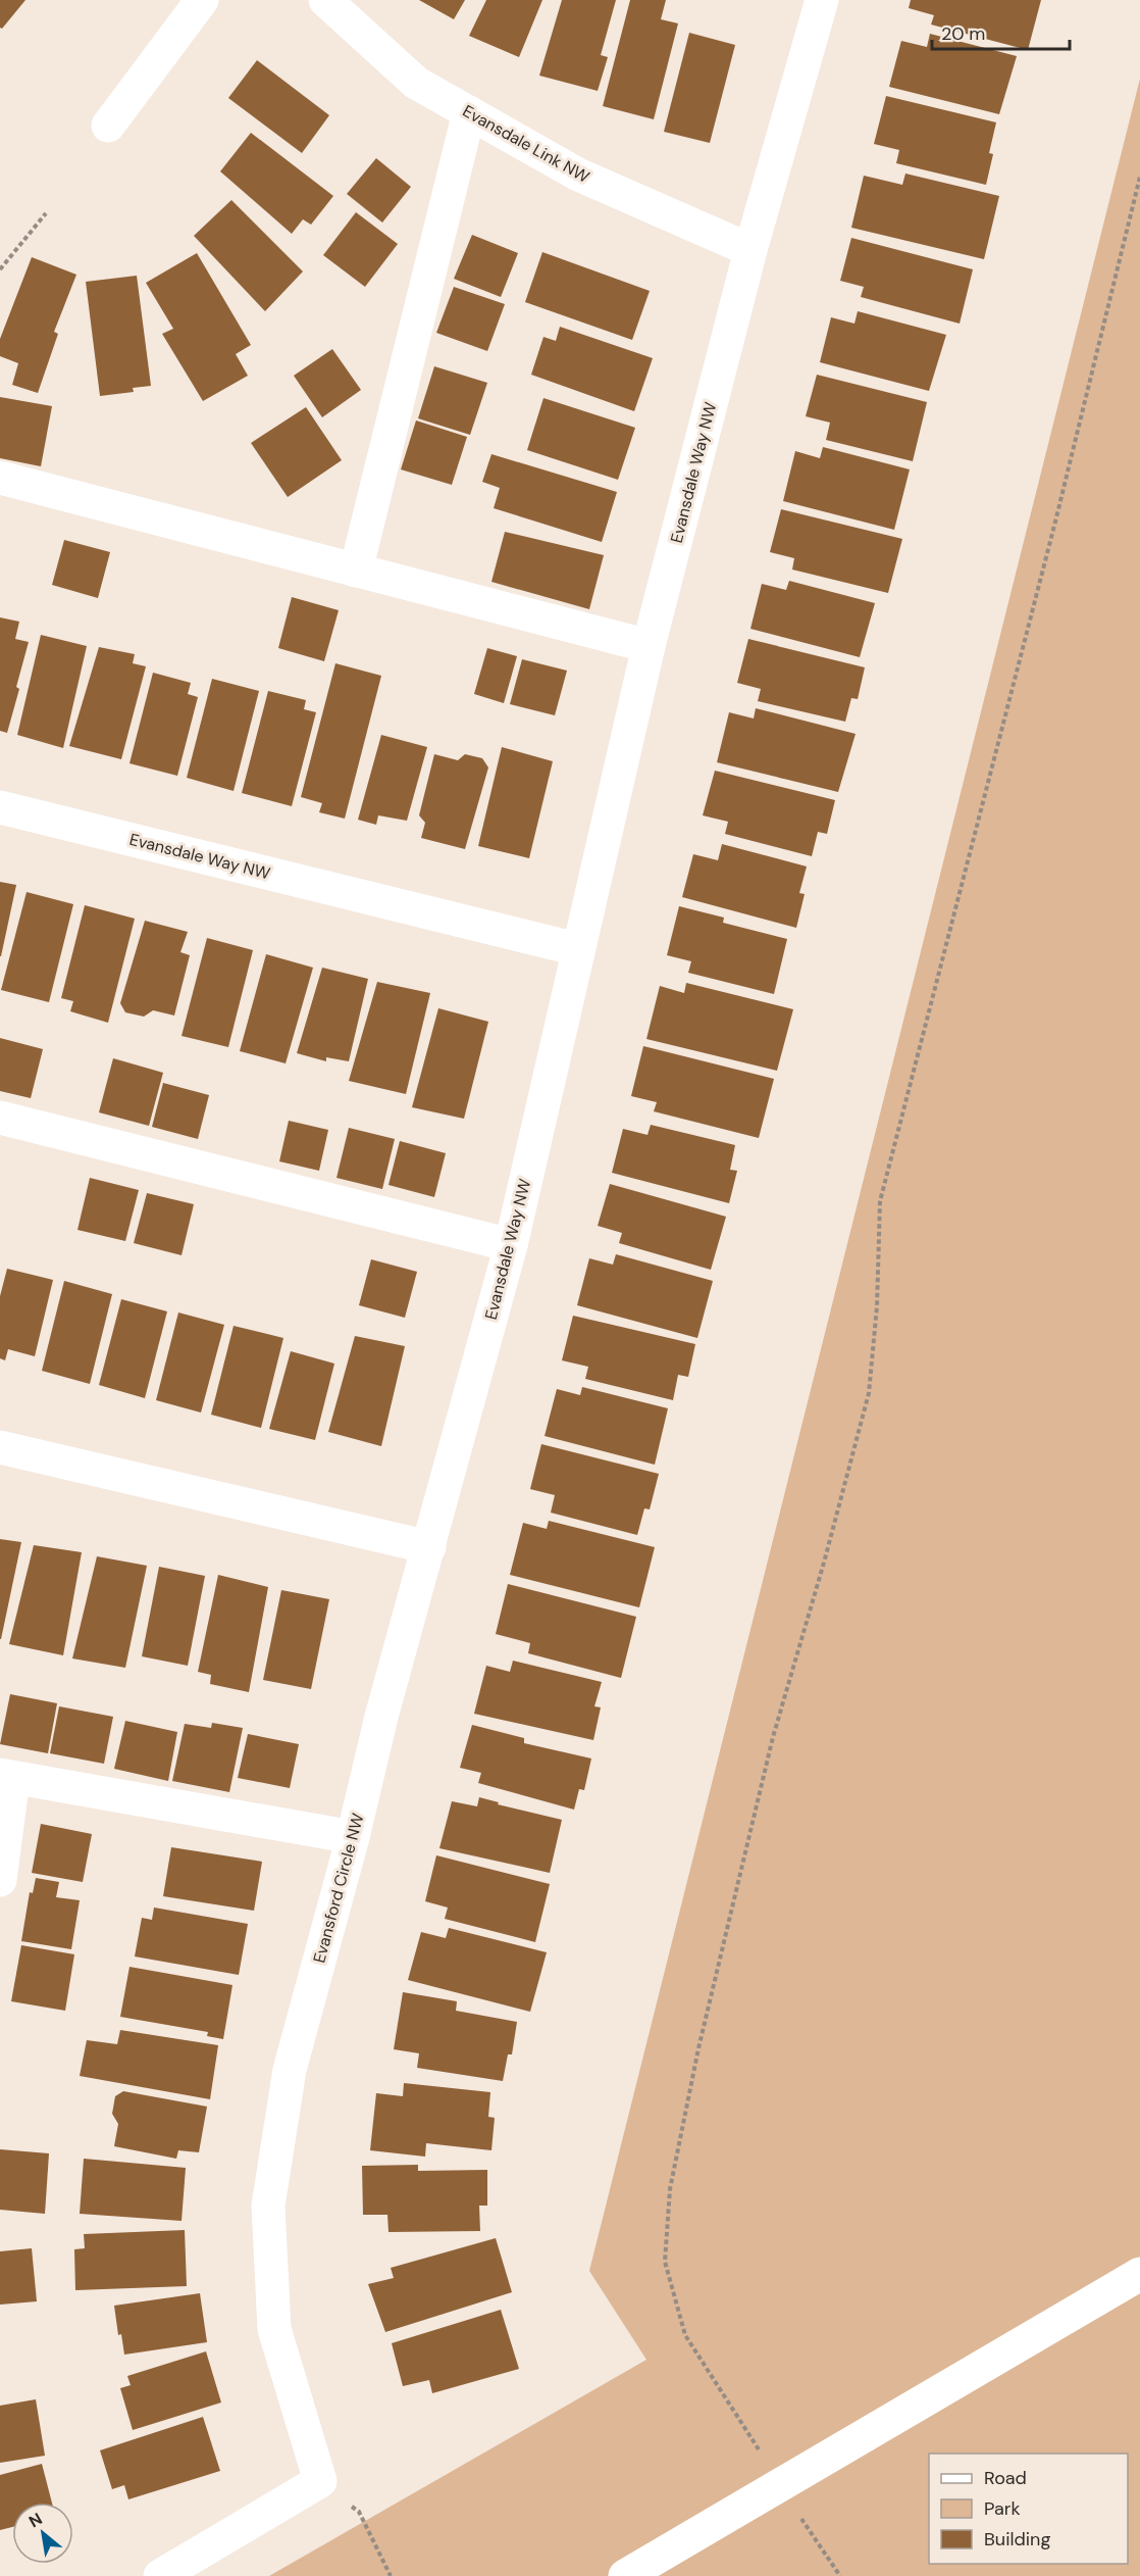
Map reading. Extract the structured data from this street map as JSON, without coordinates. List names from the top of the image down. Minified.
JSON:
{"streets":{"street":["Evansdale Link NW","Evansdale Way NW","Evansford Circle NW"]},"crossings":[["Evansdale Link NW","Evansdale Way NW"],["Evansdale Way NW","Evansford Circle NW"]],"legend":["Road","Park","Building"],"scale_bar":"20 m","north":"top left"}
